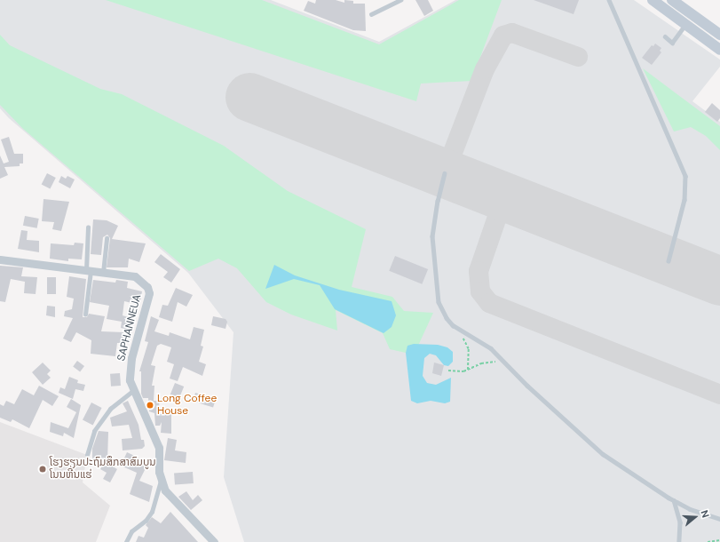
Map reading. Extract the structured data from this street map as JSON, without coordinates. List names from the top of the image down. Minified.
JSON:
{"streets":{"street":["SAPHANNEUA"]},"places":["Long Coffee House","ໂຮງຮຽນປະຖົມສຶກສາສົມບູນ ໂນນຫີນແຮ່"],"north":"right"}
